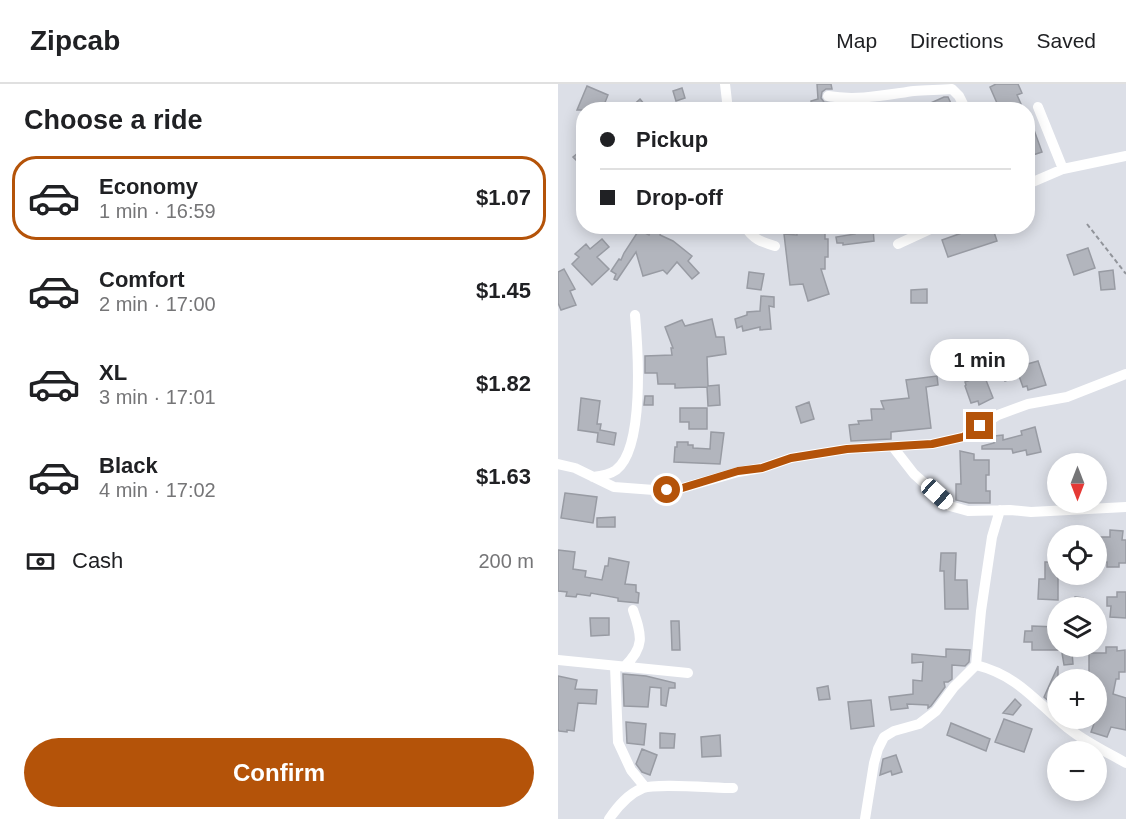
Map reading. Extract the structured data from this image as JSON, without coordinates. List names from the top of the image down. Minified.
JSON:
{"north":"bottom","page":{"header":"Zipcab","nav":["Map","Directions","Saved"],"heading":"Choose a ride","banner":["Pickup","Drop-off"],"list":[{"name":"Economy","note":"1 min · 16:59","value":"$1.07"},{"name":"Comfort","note":"2 min · 17:00","value":"$1.45"},{"name":"XL","note":"3 min · 17:01","value":"$1.82"},{"name":"Black","note":"4 min · 17:02","value":"$1.63"}],"bubble":"1 min","map_buttons":["+","−"],"pay":["Cash","200 m"],"buttons":"Confirm"}}
